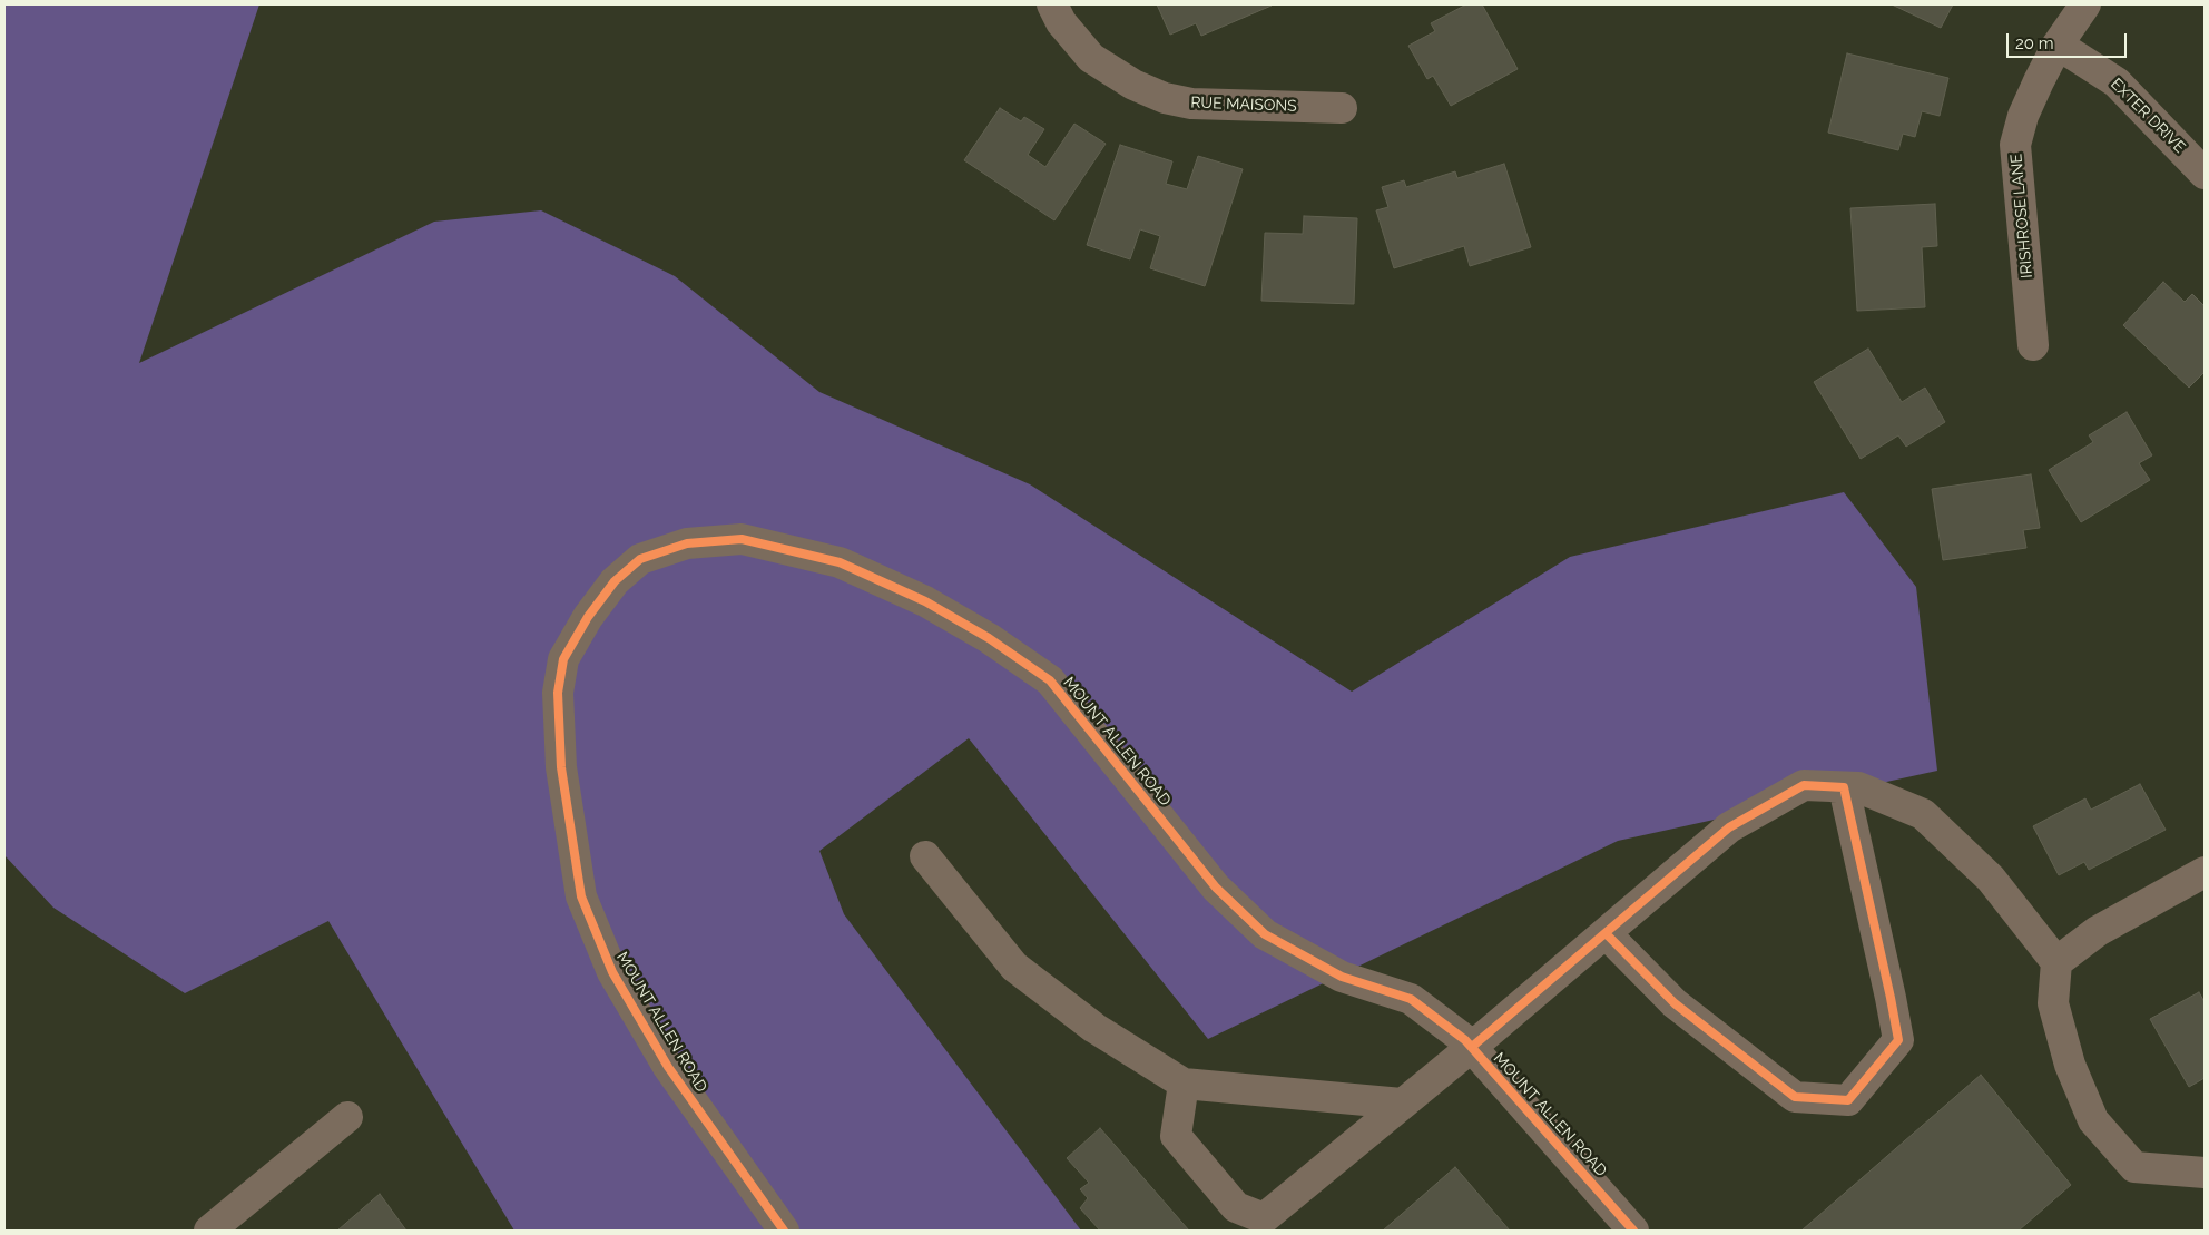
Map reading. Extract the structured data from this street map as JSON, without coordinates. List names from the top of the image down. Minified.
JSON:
{"streets":{"street":["RUE MAISONS","EXTER DRIVE","IRISHROSE LANE","MOUNT ALLEN ROAD"]},"crossings":[["EXTER DRIVE","IRISHROSE LANE"]],"scale_bar":"20 m"}
